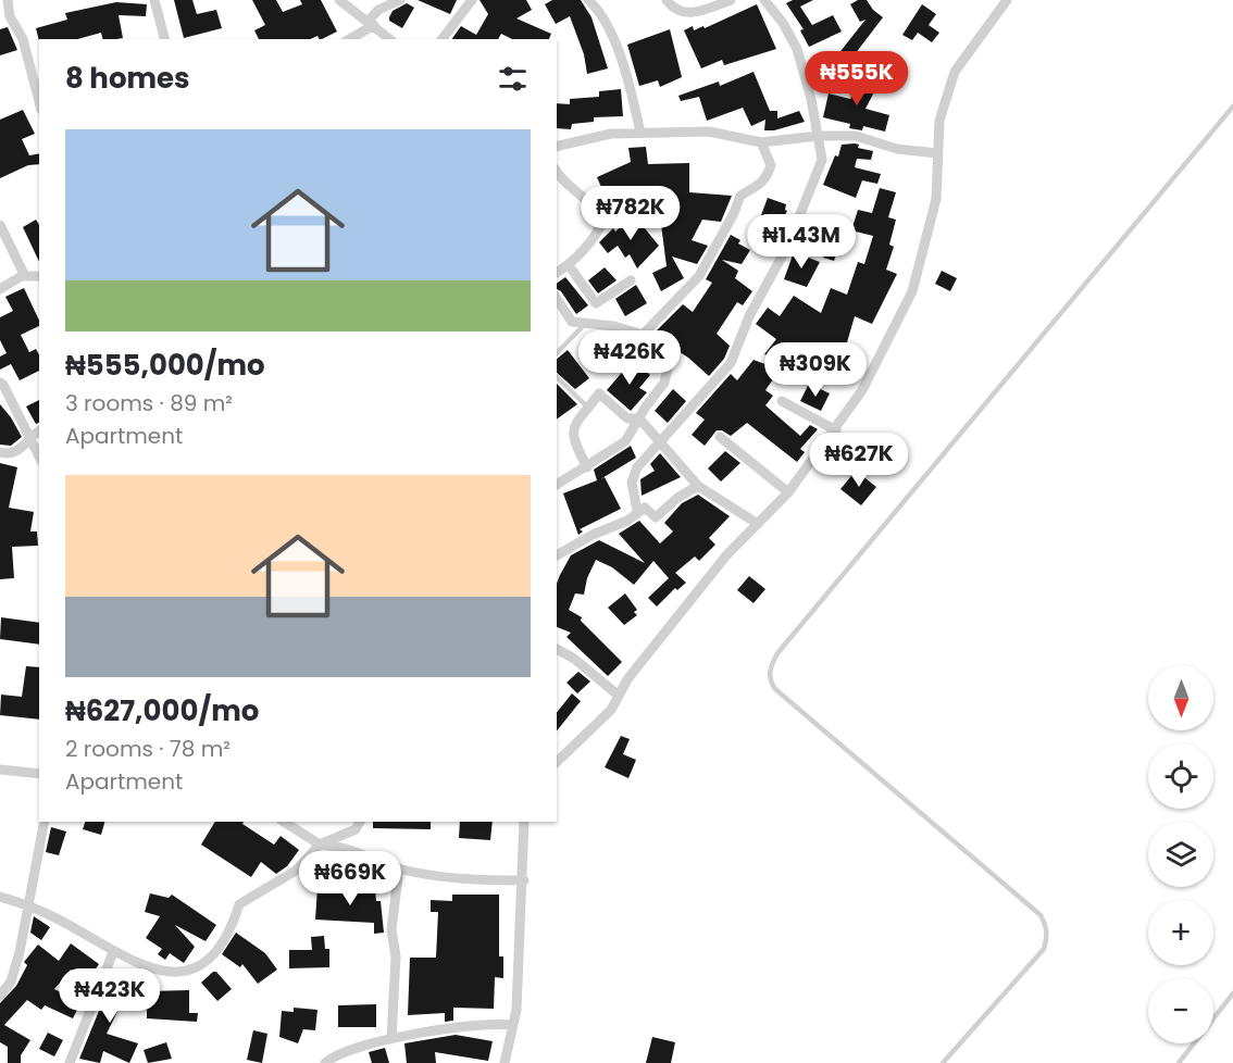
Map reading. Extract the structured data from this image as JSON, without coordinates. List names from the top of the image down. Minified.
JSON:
{"north":"bottom","page":{"heading":"8 homes","price":["₦555K","₦782K","₦1.43M","₦426K","₦309K","₦627K","₦669K","₦423K"],"list":[{"name":"₦555,000/mo","note":"3 rooms · 89 m² · Apartment"},{"name":"₦627,000/mo","note":"2 rooms · 78 m² · Apartment"}],"map_buttons":["+","−"]}}
